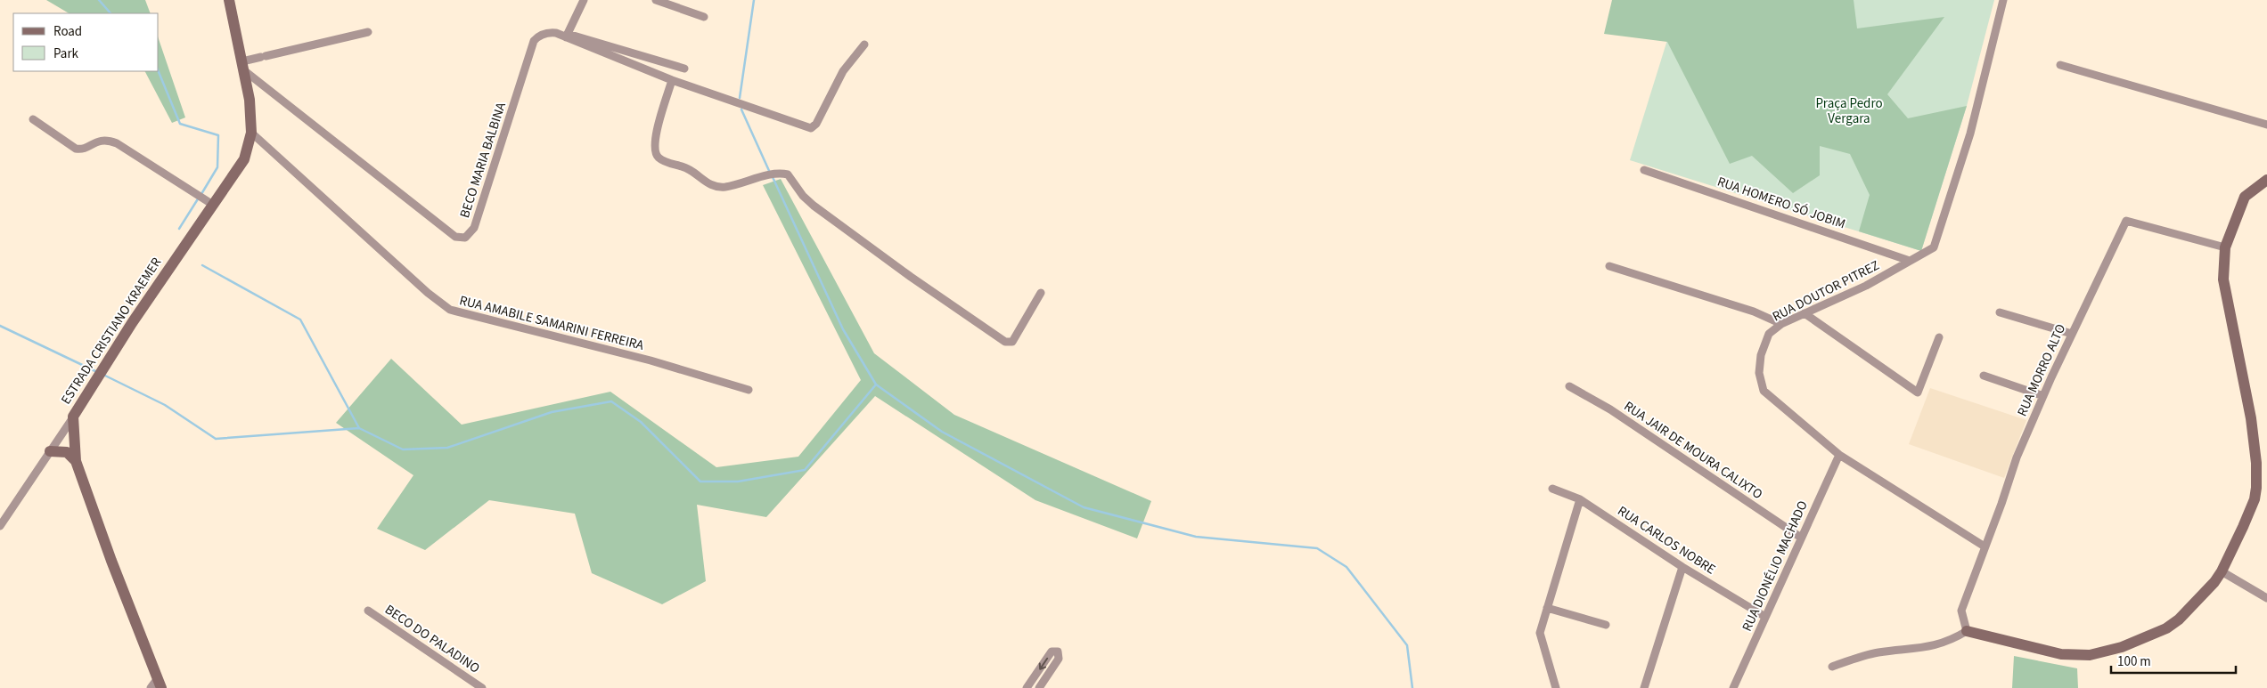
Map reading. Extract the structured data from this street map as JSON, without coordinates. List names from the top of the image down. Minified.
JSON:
{"streets":{"main road":["ESTRADA CRISTIANO KRAEMER"],"street":["BECO MARIA BALBINA","RUA HOMERO SÓ JOBIM","RUA DOUTOR PITREZ","RUA AMABILE SAMARINI FERREIRA","RUA MORRO ALTO","RUA JAIR DE MOURA CALIXTO","RUA CARLOS NOBRE","RUA DIONÉLIO MACHADO","BECO DO PALADINO"]},"crossings":[["BECO MARIA BALBINA","ESTRADA CRISTIANO KRAEMER"],["RUA HOMERO SÓ JOBIM","RUA DOUTOR PITREZ"],["RUA DOUTOR PITREZ","RUA MORRO ALTO"],["RUA DOUTOR PITREZ","RUA DIONÉLIO MACHADO"],["RUA AMABILE SAMARINI FERREIRA","ESTRADA CRISTIANO KRAEMER"],["RUA JAIR DE MOURA CALIXTO","RUA DIONÉLIO MACHADO"],["RUA CARLOS NOBRE","RUA DIONÉLIO MACHADO"]],"parks":["Praça Pedro Vergara"],"legend":["Road","Park"],"scale_bar":"100 m"}
